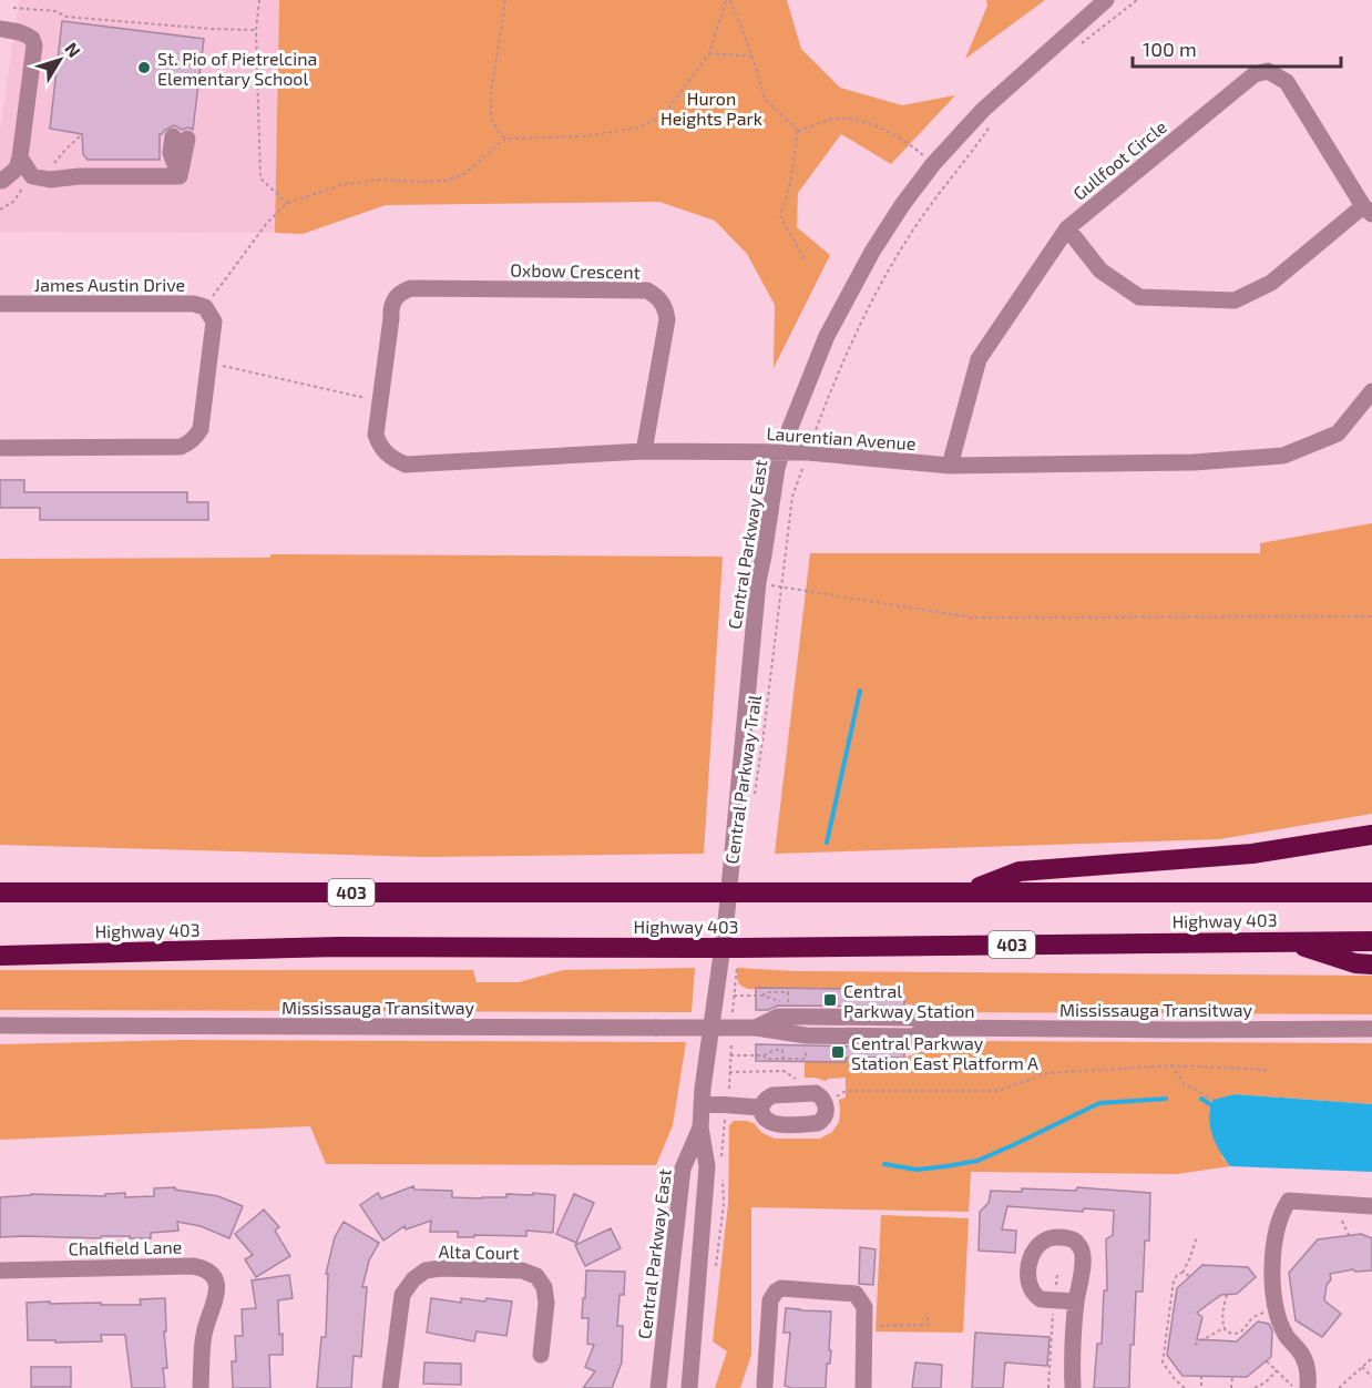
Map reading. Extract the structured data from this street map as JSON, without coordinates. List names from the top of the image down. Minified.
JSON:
{"streets":{"highway":["403","Highway 403"],"street":["Gullfoot Circle","Oxbow Crescent","James Austin Drive","Laurentian Avenue","Central Parkway East","Mississauga Transitway","Chalfield Lane","Alta Court"],"path":["Central Parkway Trail"]},"crossings":[["Gullfoot Circle","Laurentian Avenue"],["Oxbow Crescent","Laurentian Avenue"],["Laurentian Avenue","Central Parkway East"]],"parks":["Huron Heights Park"],"places":{"other":["St. Pio of Pietrelcina Elementary School"],"transit":["Central Parkway Station","Central Parkway Station East Platform A"]},"scale_bar":"100 m","north":"top right"}
